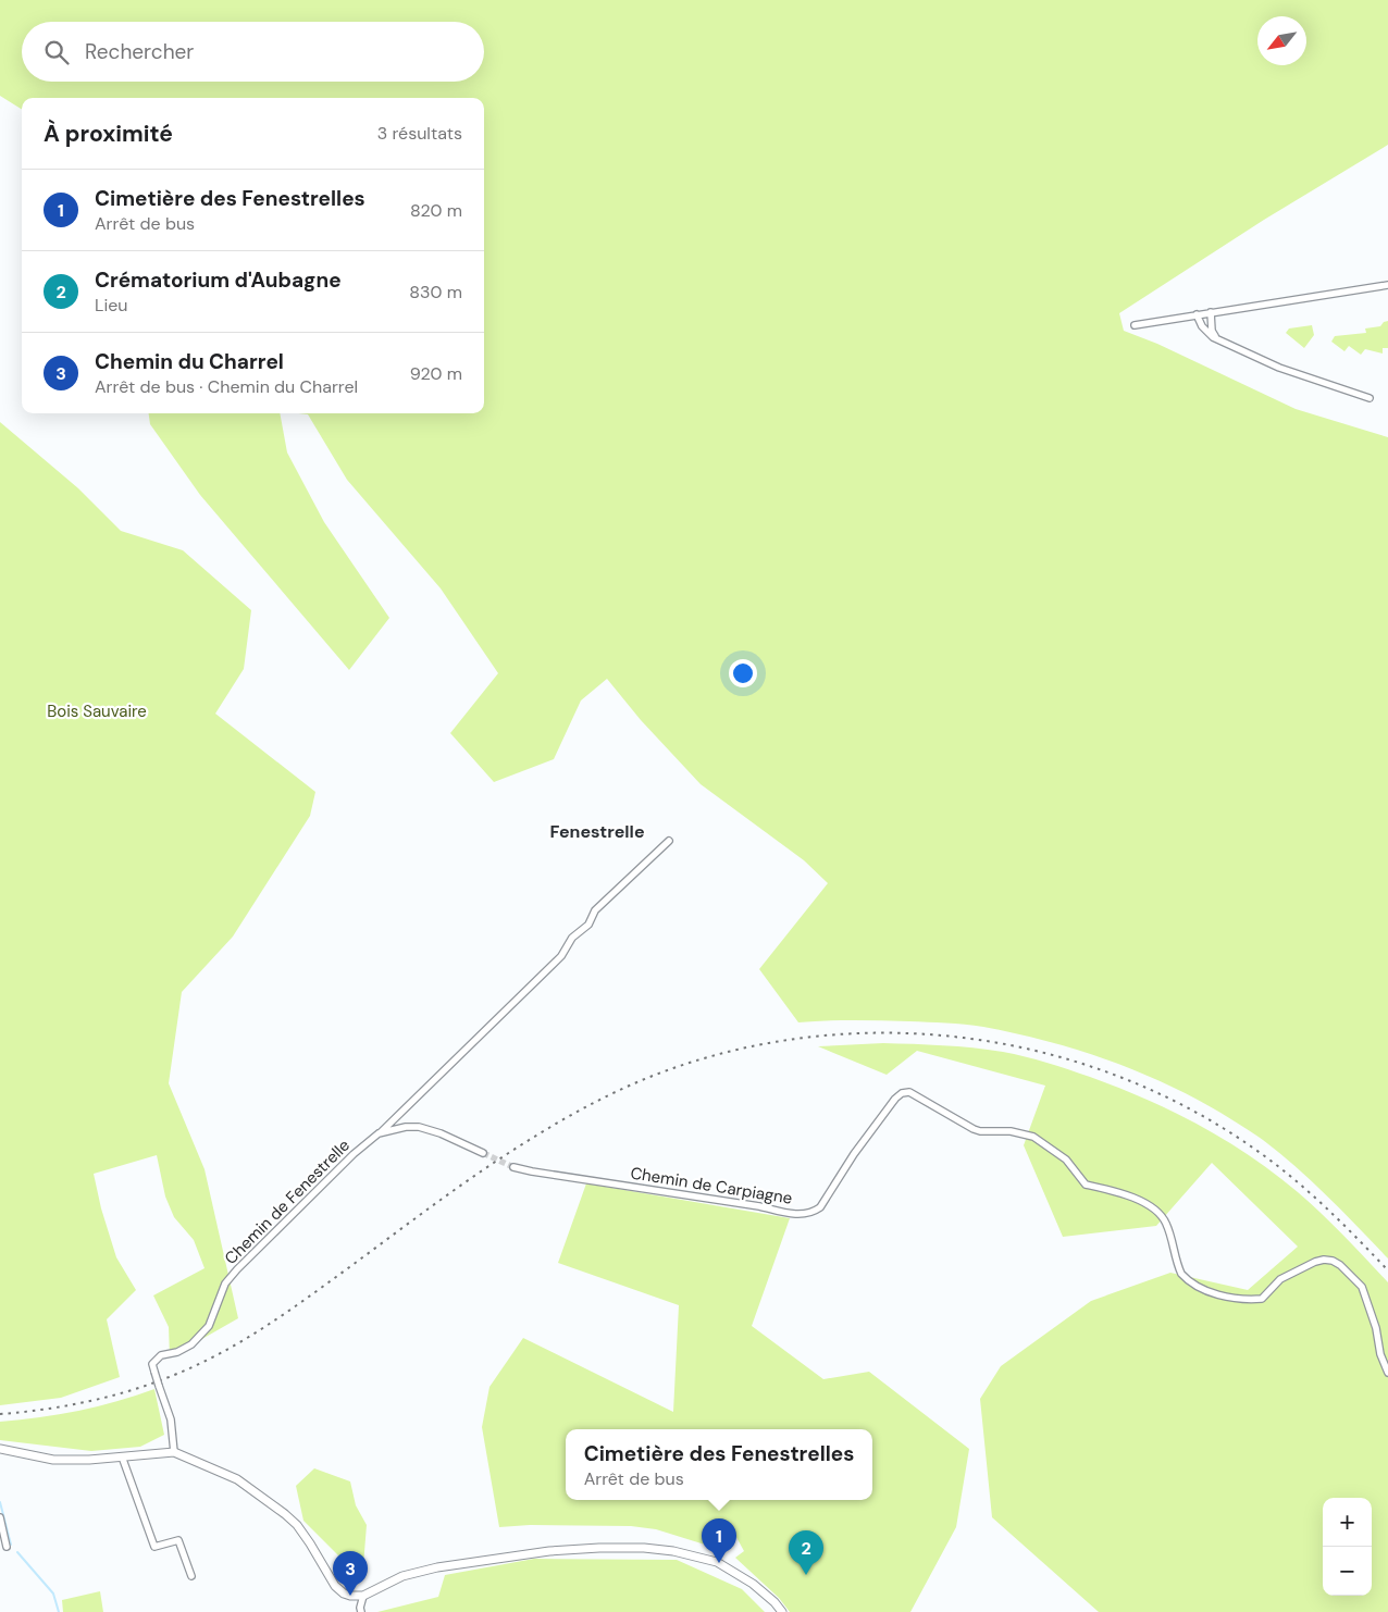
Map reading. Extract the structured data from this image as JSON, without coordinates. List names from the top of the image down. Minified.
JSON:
{"streets":{"street":["Chemin de Carpiagne","Chemin de Fenestrelle"]},"districts":["Fenestrelle"],"parks":["Bois Sauvaire"],"north":"bottom left","page":{"search":"Rechercher","heading":["À proximité","3 résultats"],"list":[{"mark":"1","name":"Cimetière des Fenestrelles","note":"Arrêt de bus","value":"820 m"},{"mark":"2","name":"Crématorium d'Aubagne","note":"Lieu","value":"830 m"},{"mark":"3","name":"Chemin du Charrel","note":"Arrêt de bus · Chemin du Charrel","value":"920 m"}],"popup":["Cimetière des Fenestrelles","Arrêt de bus"],"map_buttons":["+","−"],"pins":["1","2","3"]}}
